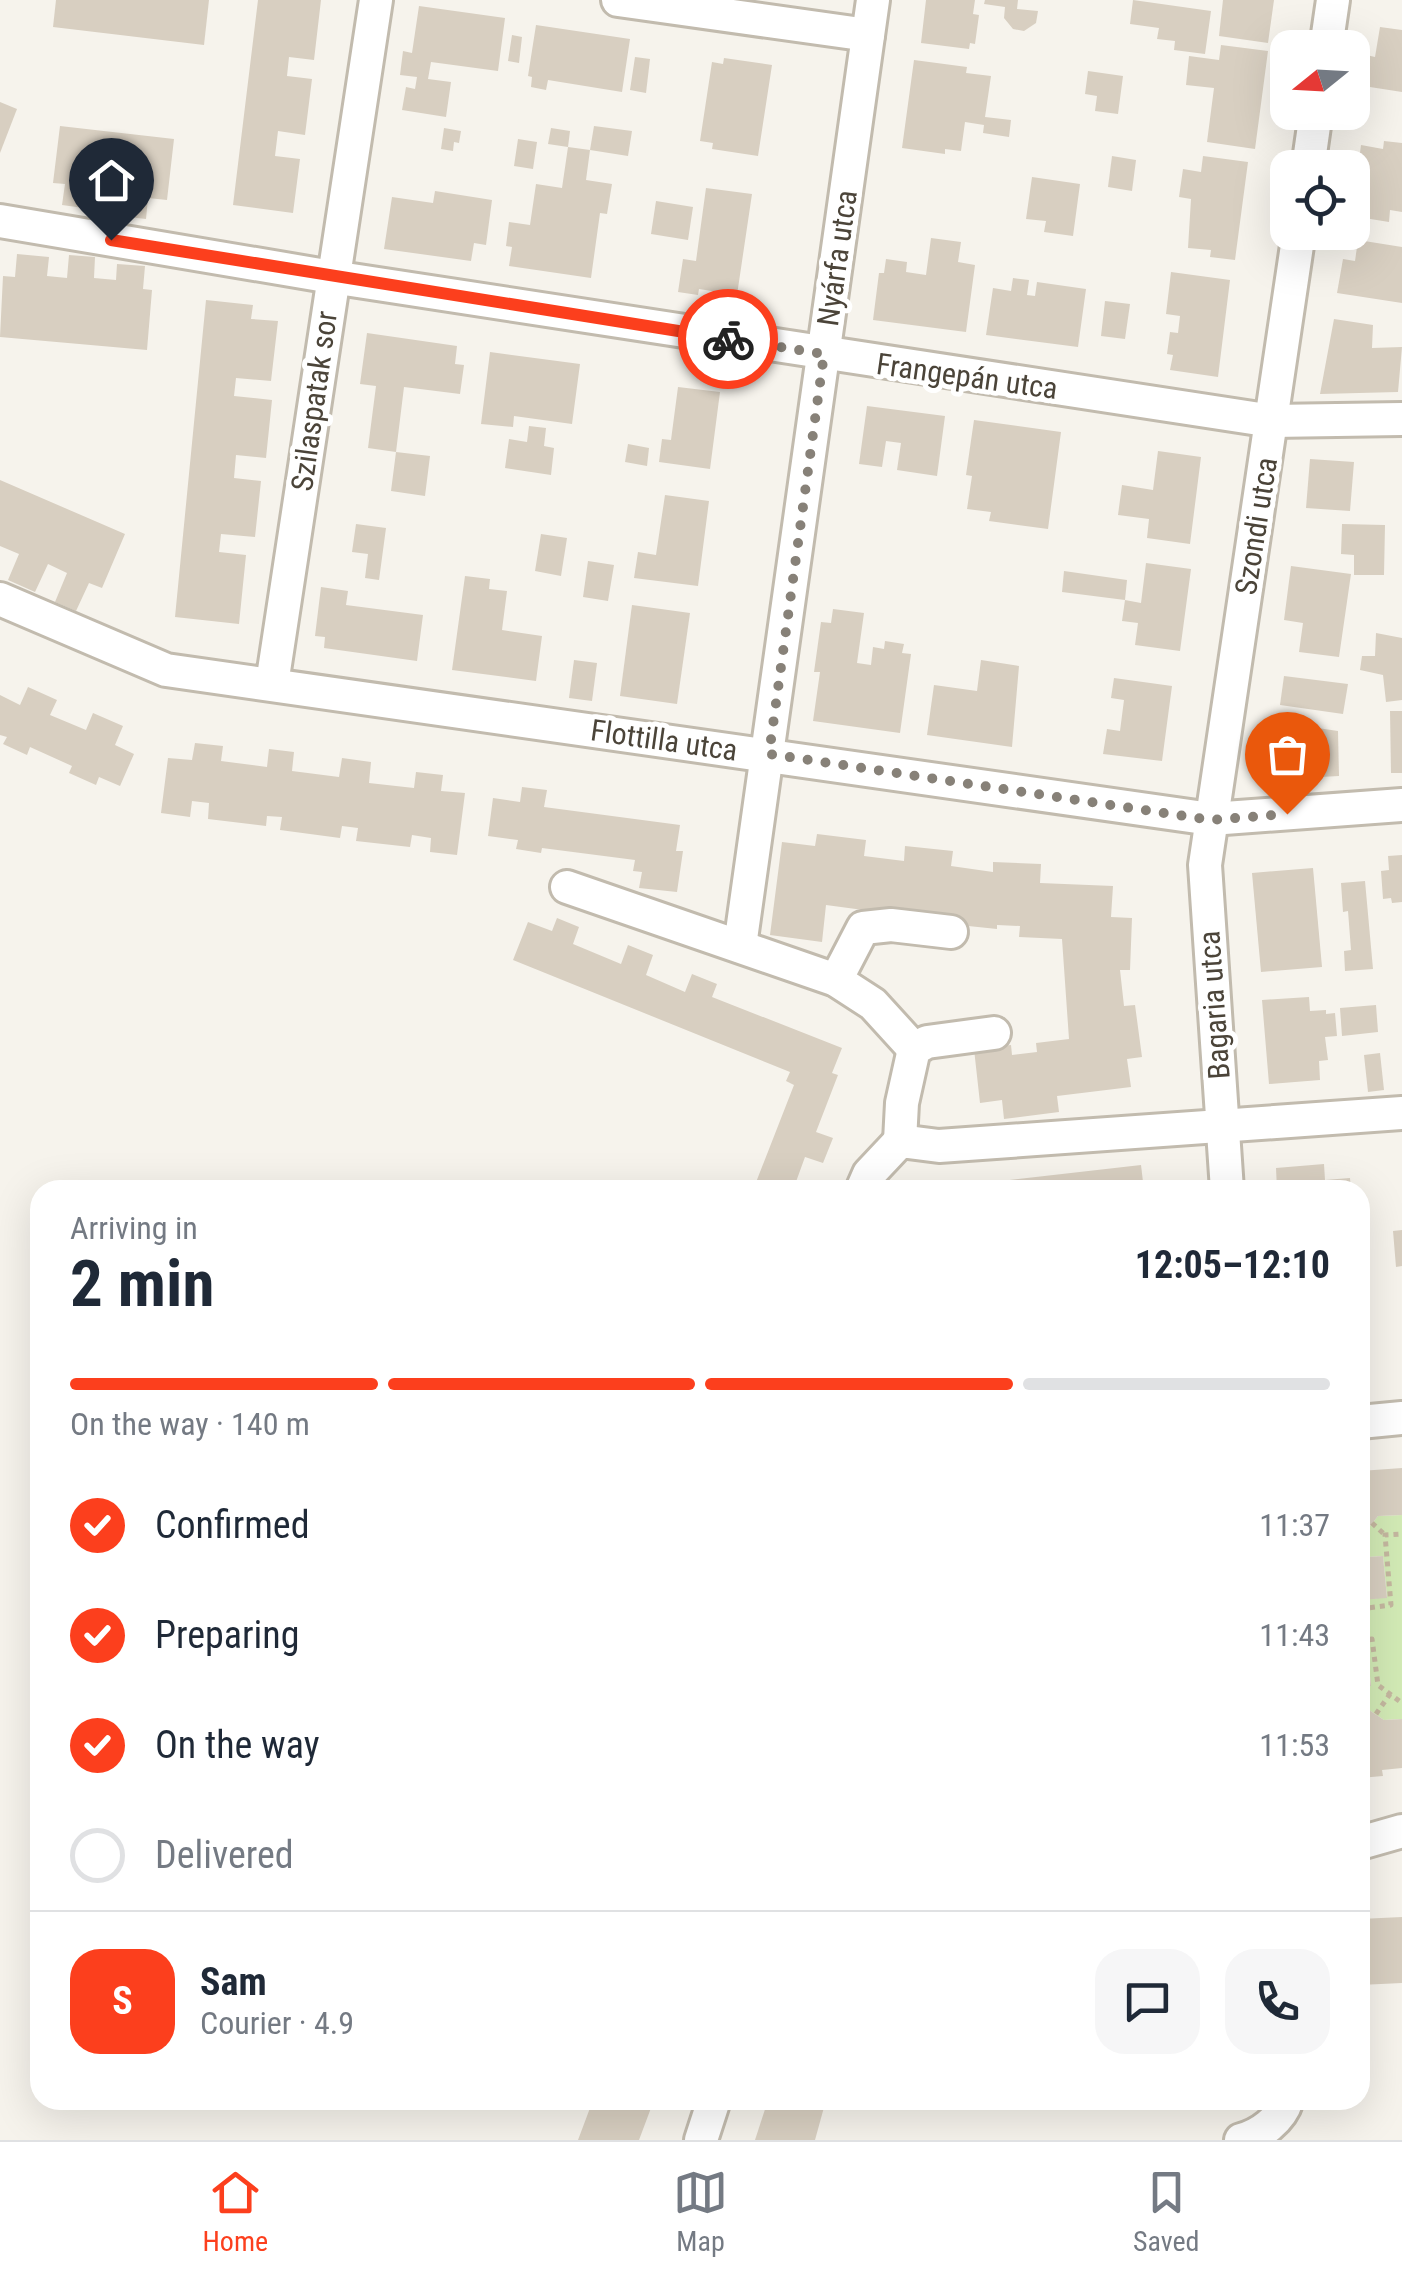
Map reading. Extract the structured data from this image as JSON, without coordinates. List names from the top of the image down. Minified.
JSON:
{"streets":{"street":["Nyárfa utca","Frangepán utca","Szilaspatak sor","Szondi utca","Flottilla utca","Bagaria utca"]},"crossings":[["Nyárfa utca","Frangepán utca"],["Nyárfa utca","Flottilla utca"],["Frangepán utca","Szilaspatak sor"],["Frangepán utca","Szondi utca"],["Szilaspatak sor","Flottilla utca"],["Szondi utca","Flottilla utca"],["Szondi utca","Bagaria utca"],["Flottilla utca","Bagaria utca"]],"north":"left","page":{"heading":["2 min","Arriving in","12:05–12:10"],"panel":["Sam","Courier · 4.9"],"bar":"On the way · 140 m","list":[["Confirmed","11:37"],["Preparing","11:43"],["On the way","11:53"],"Delivered"],"round":"S","tabs":["Home","Map","Saved"]}}
